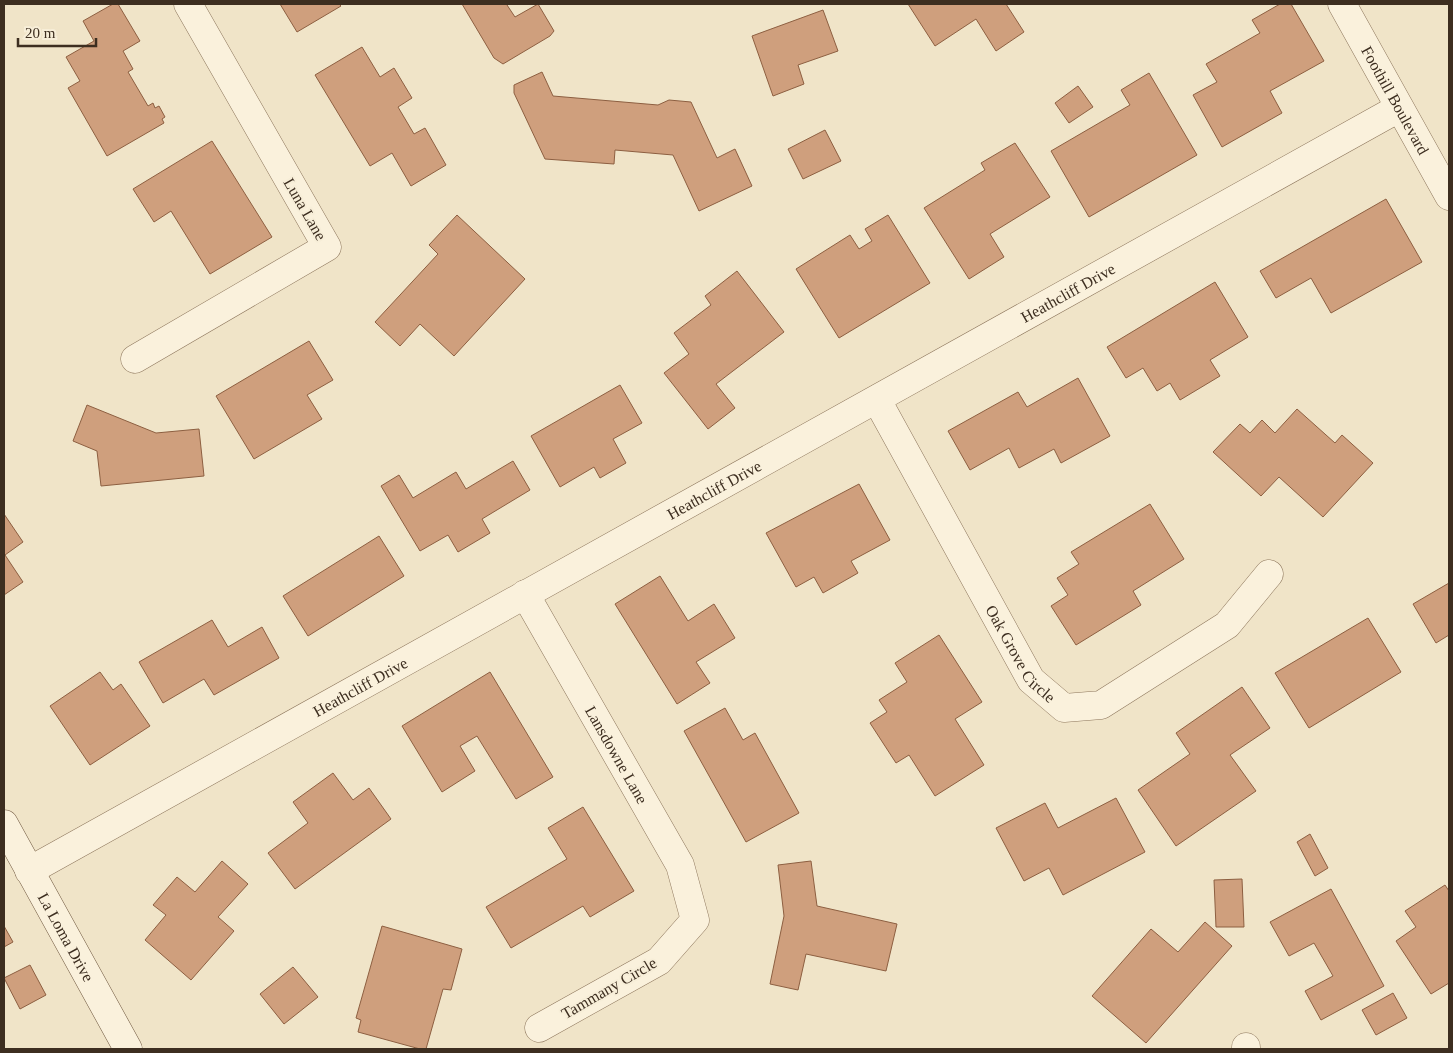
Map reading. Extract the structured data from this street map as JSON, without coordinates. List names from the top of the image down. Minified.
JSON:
{"streets":{"street":["Foothill Boulevard","Luna Lane","Heathcliff Drive","Oak Grove Circle","Lansdowne Lane","La Loma Drive","Tammany Circle"]},"crossings":[["Foothill Boulevard","Heathcliff Drive"],["Heathcliff Drive","Oak Grove Circle"],["Heathcliff Drive","Lansdowne Lane"],["Heathcliff Drive","La Loma Drive"],["Lansdowne Lane","Tammany Circle"]],"scale_bar":"20 m"}
